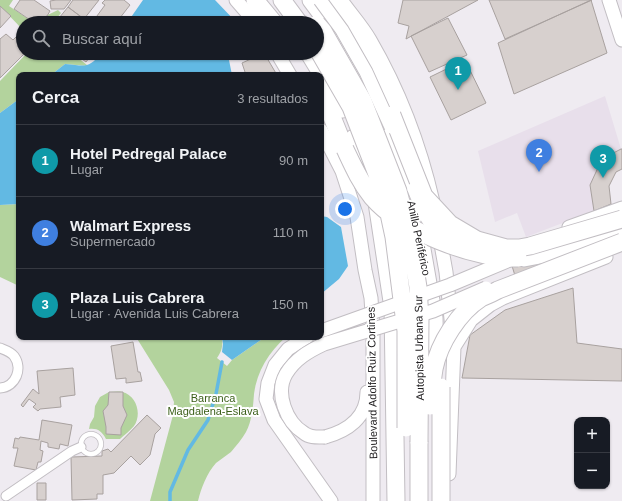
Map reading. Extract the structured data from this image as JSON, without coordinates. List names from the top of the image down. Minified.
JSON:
{"streets":{"highway":["Anillo Periférico","Autopista Urbana Sur"],"main road":["Boulevard Adolfo Ruiz Cortines"]},"parks":["Barranca Magdalena-Eslava"],"page":{"search":"Buscar aquí","pins":["1","2","3"],"heading":["Cerca","3 resultados"],"list":[{"mark":"1","name":"Hotel Pedregal Palace","note":"Lugar","value":"90 m"},{"mark":"2","name":"Walmart Express","note":"Supermercado","value":"110 m"},{"mark":"3","name":"Plaza Luis Cabrera","note":"Lugar · Avenida Luis Cabrera","value":"150 m"}],"map_buttons":["+","−"]}}
